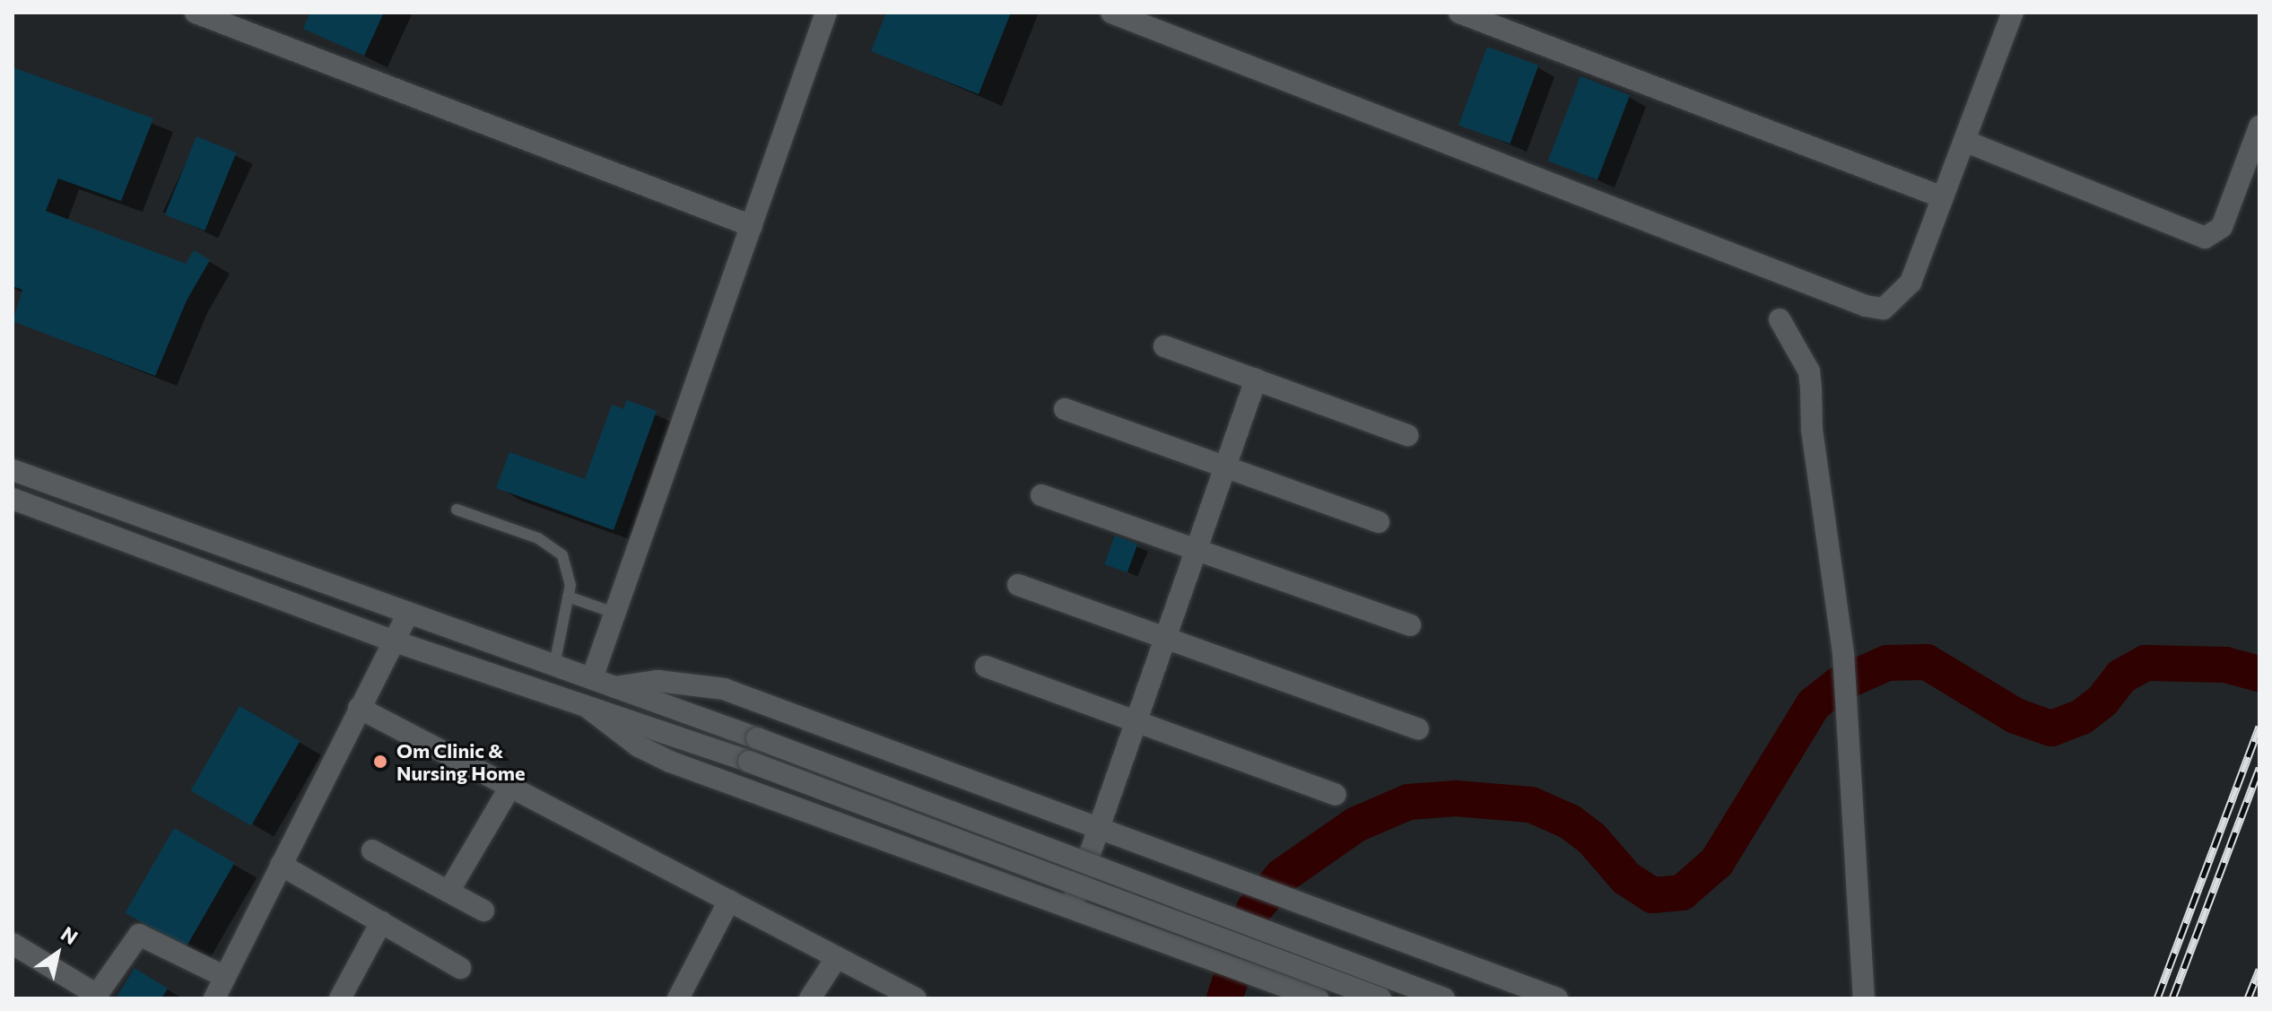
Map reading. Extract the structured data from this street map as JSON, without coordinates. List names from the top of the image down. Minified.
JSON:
{"places":["Om Clinic & Nursing Home"],"north":"top right"}
